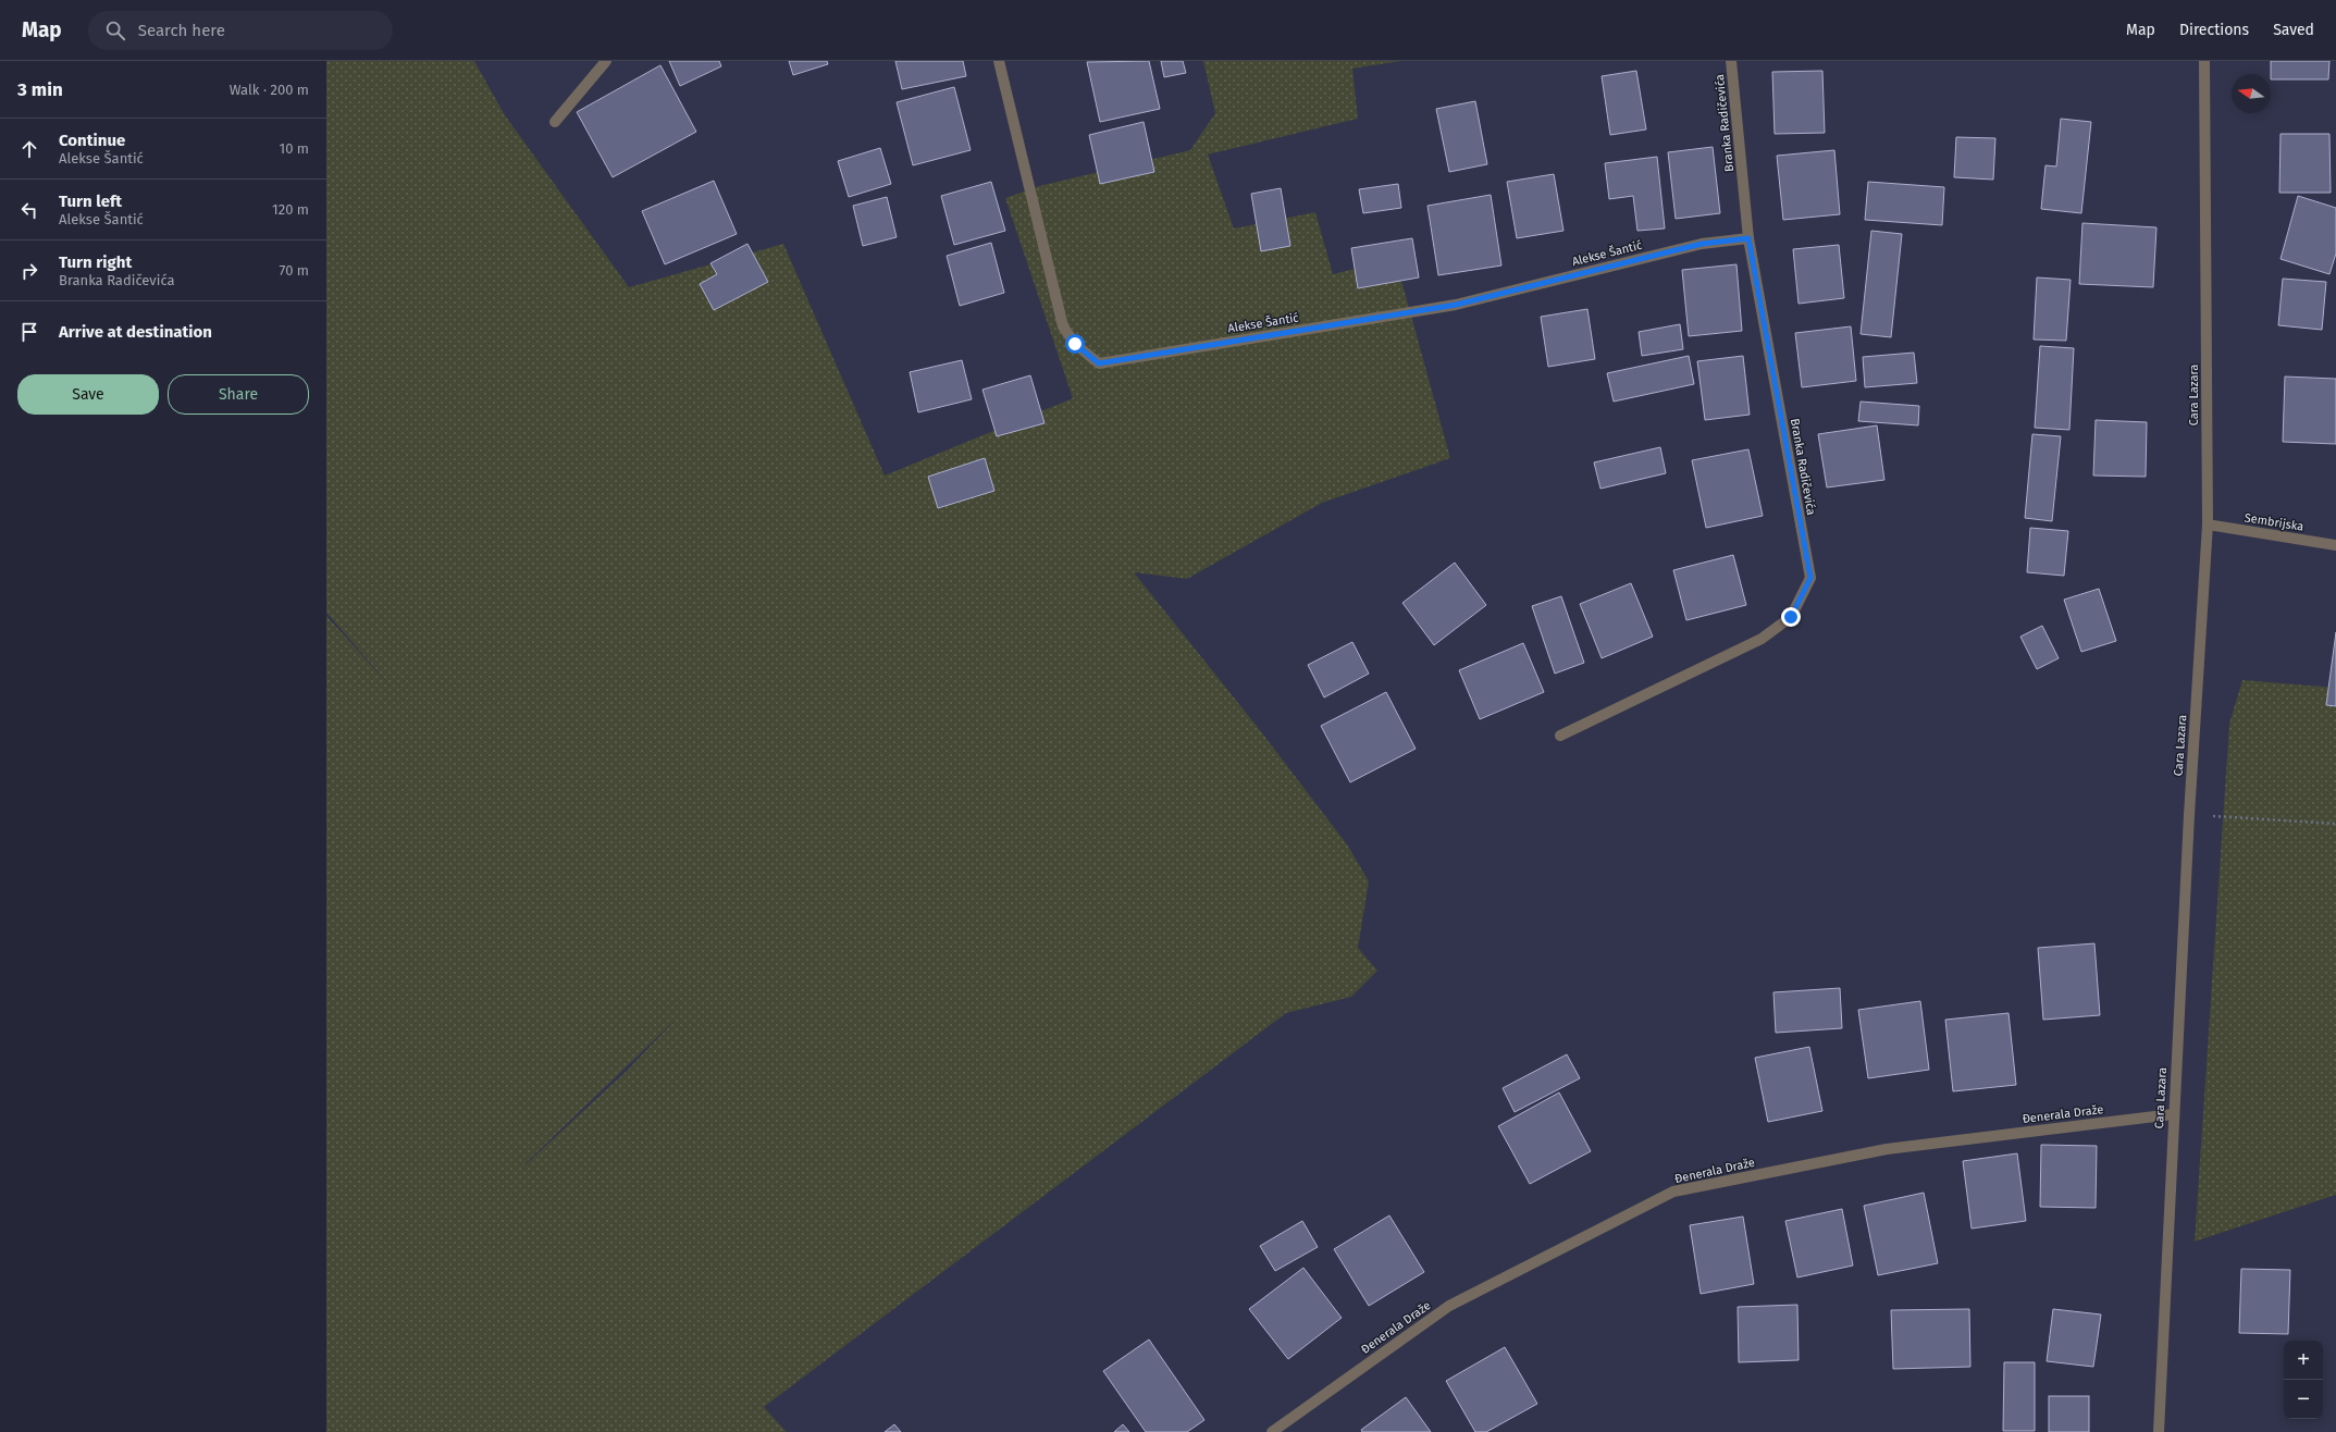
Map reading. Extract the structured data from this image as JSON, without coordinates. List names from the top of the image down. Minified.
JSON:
{"streets":{"street":["Branka Radičevića","Alekse Šantić","Cara Lazara","Sembrijska","Đenerala Draže"]},"crossings":[["Branka Radičevića","Alekse Šantić"],["Cara Lazara","Sembrijska"],["Cara Lazara","Đenerala Draže"]],"north":"left","page":{"header":"Map","search":"Search here","nav":["Map","Directions","Saved"],"heading":["3 min","Walk · 200 m"],"list":[["Continue","Alekse Šantić","10 m"],["Turn left","Alekse Šantić","120 m"],["Turn right","Branka Radičevića","70 m"],"Arrive at destination"],"buttons":["Save","Share"],"map_buttons":["+","−"]}}
